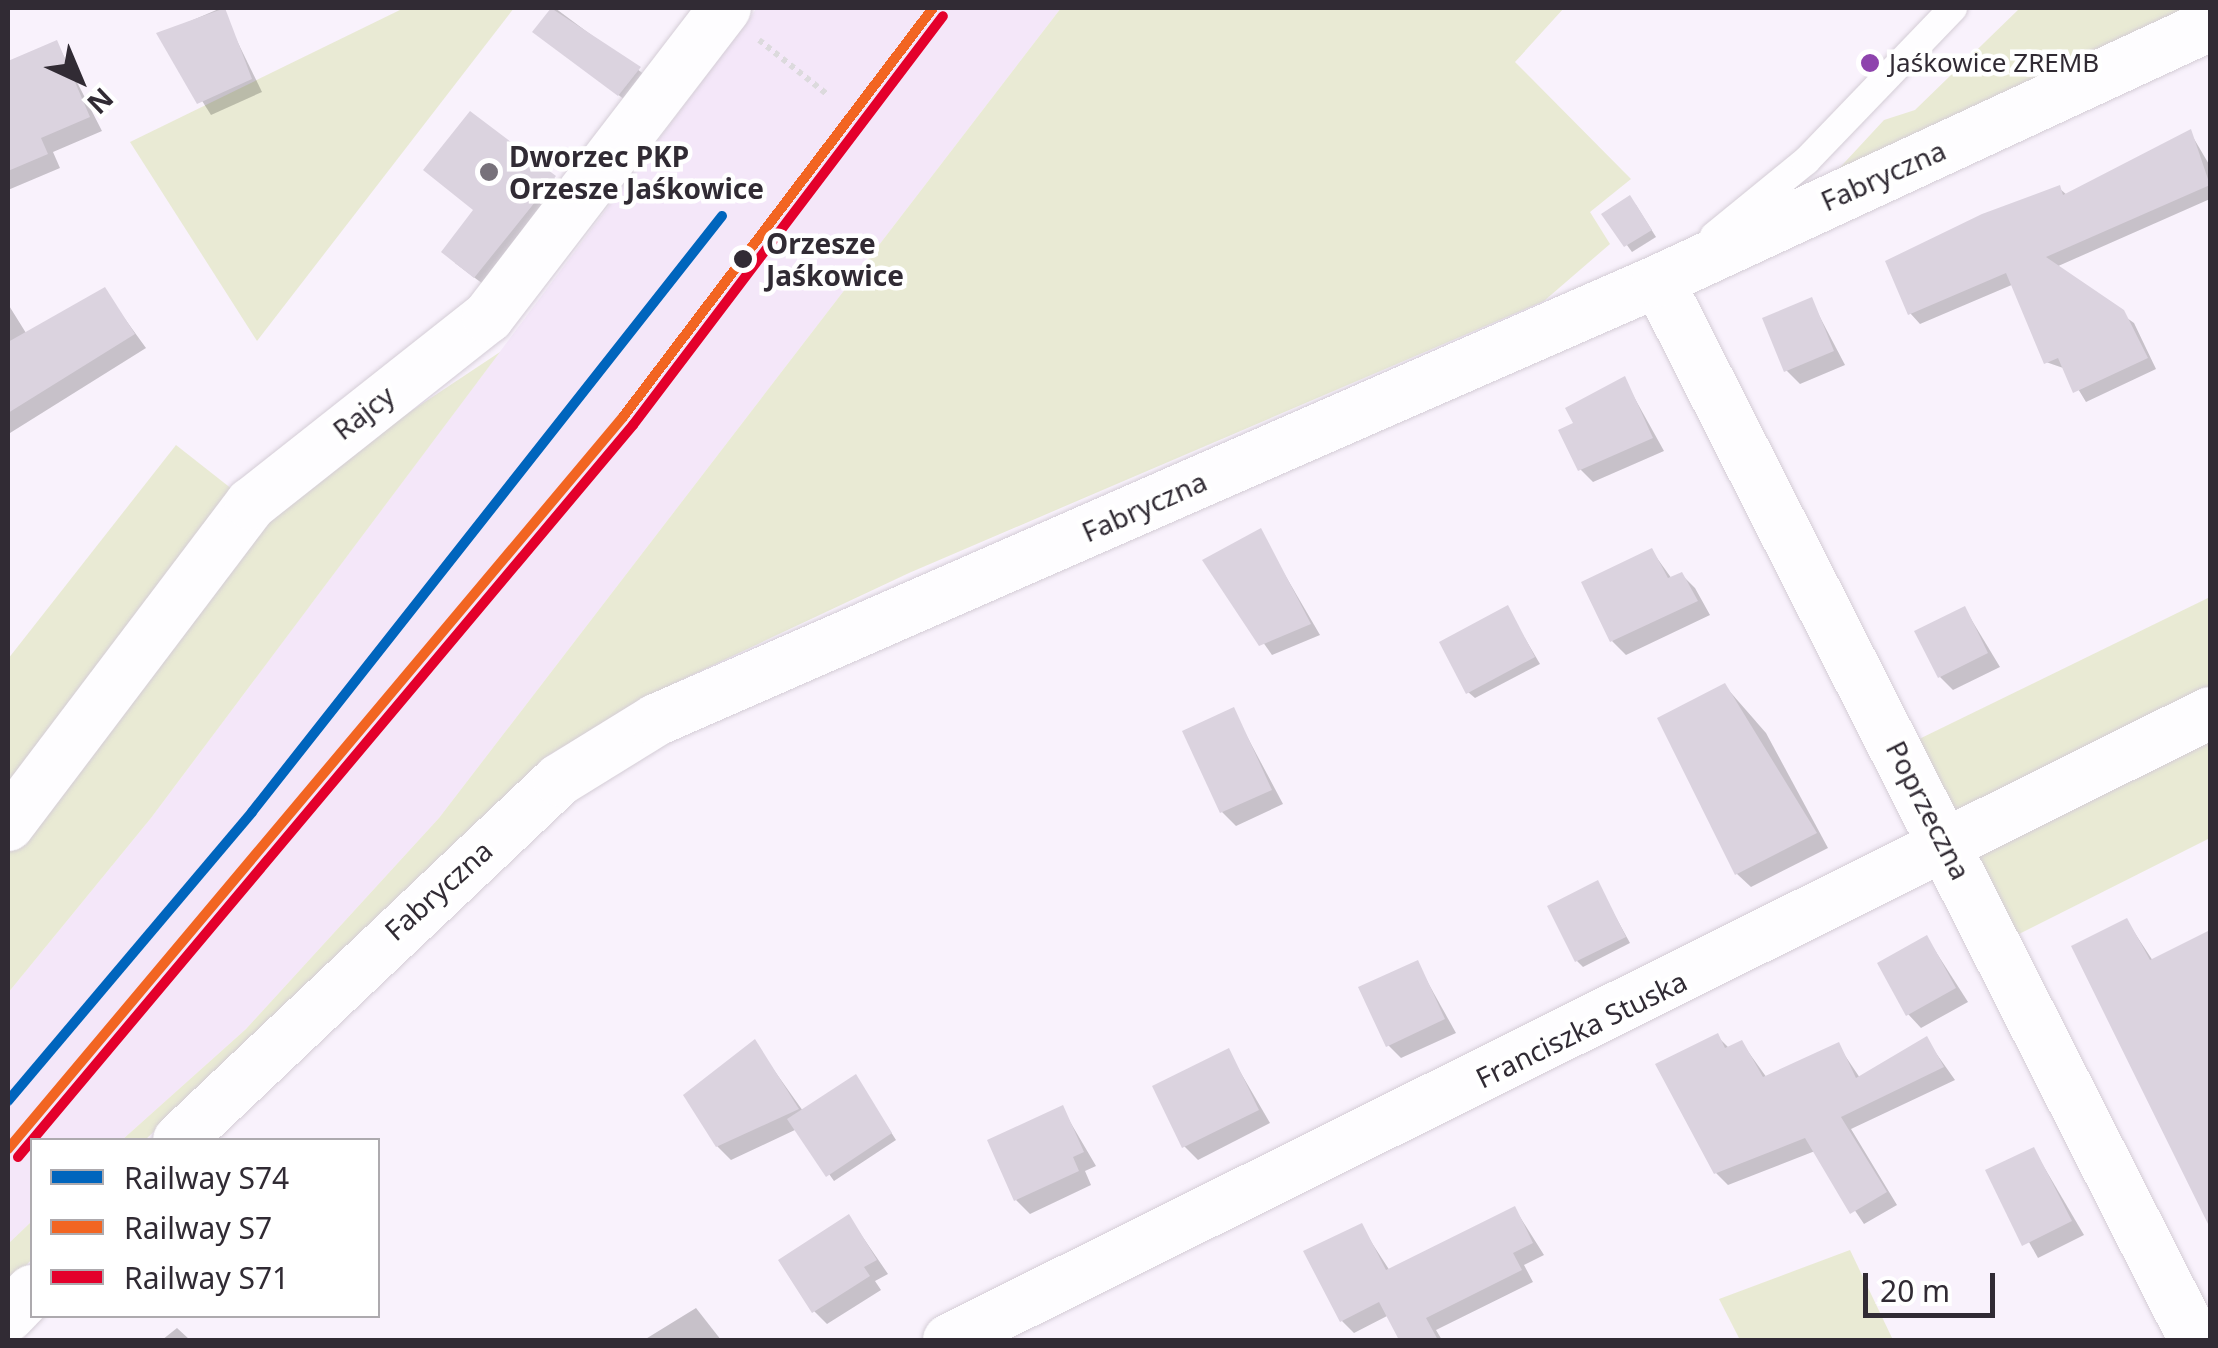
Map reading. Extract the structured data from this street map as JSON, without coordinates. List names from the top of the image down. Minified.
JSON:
{"streets":{"street":["Fabryczna","Rajcy","Poprzeczna","Franciszka Stuska"]},"crossings":[["Fabryczna","Poprzeczna"],["Poprzeczna","Franciszka Stuska"]],"places":["Jaśkowice ZREMB","Dworzec PKP Orzesze Jaśkowice","Orzesze Jaśkowice"],"lines":["rail line S7","rail line S71","rail line S74"],"legend":["Railway S74","Railway S7","Railway S71"],"scale_bar":"20 m","north":"bottom right"}
